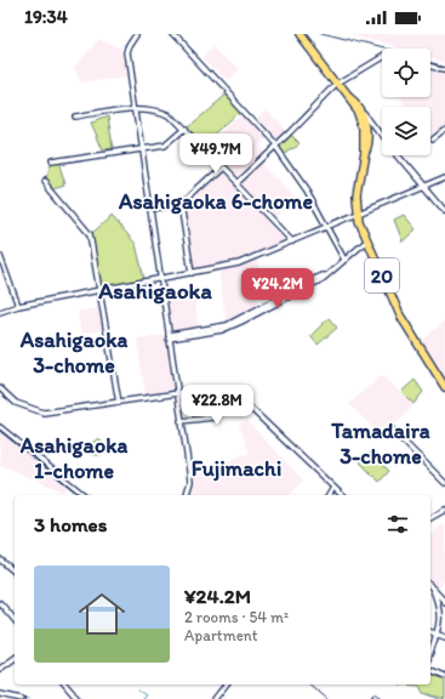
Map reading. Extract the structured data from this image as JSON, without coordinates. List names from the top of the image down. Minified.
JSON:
{"streets":{"highway":["20"]},"districts":["Asahigaoka 6-chome","Asahigaoka","Asahigaoka 3-chome","Tamadaira 3-chome","Asahigaoka 1-chome","Fujimachi"],"page":{"status":"19:34","price":["¥49.7M","¥24.2M","¥22.8M"],"heading":"3 homes","list":[{"name":"¥24.2M","note":"2 rooms · 54 m² · Apartment"}]}}
